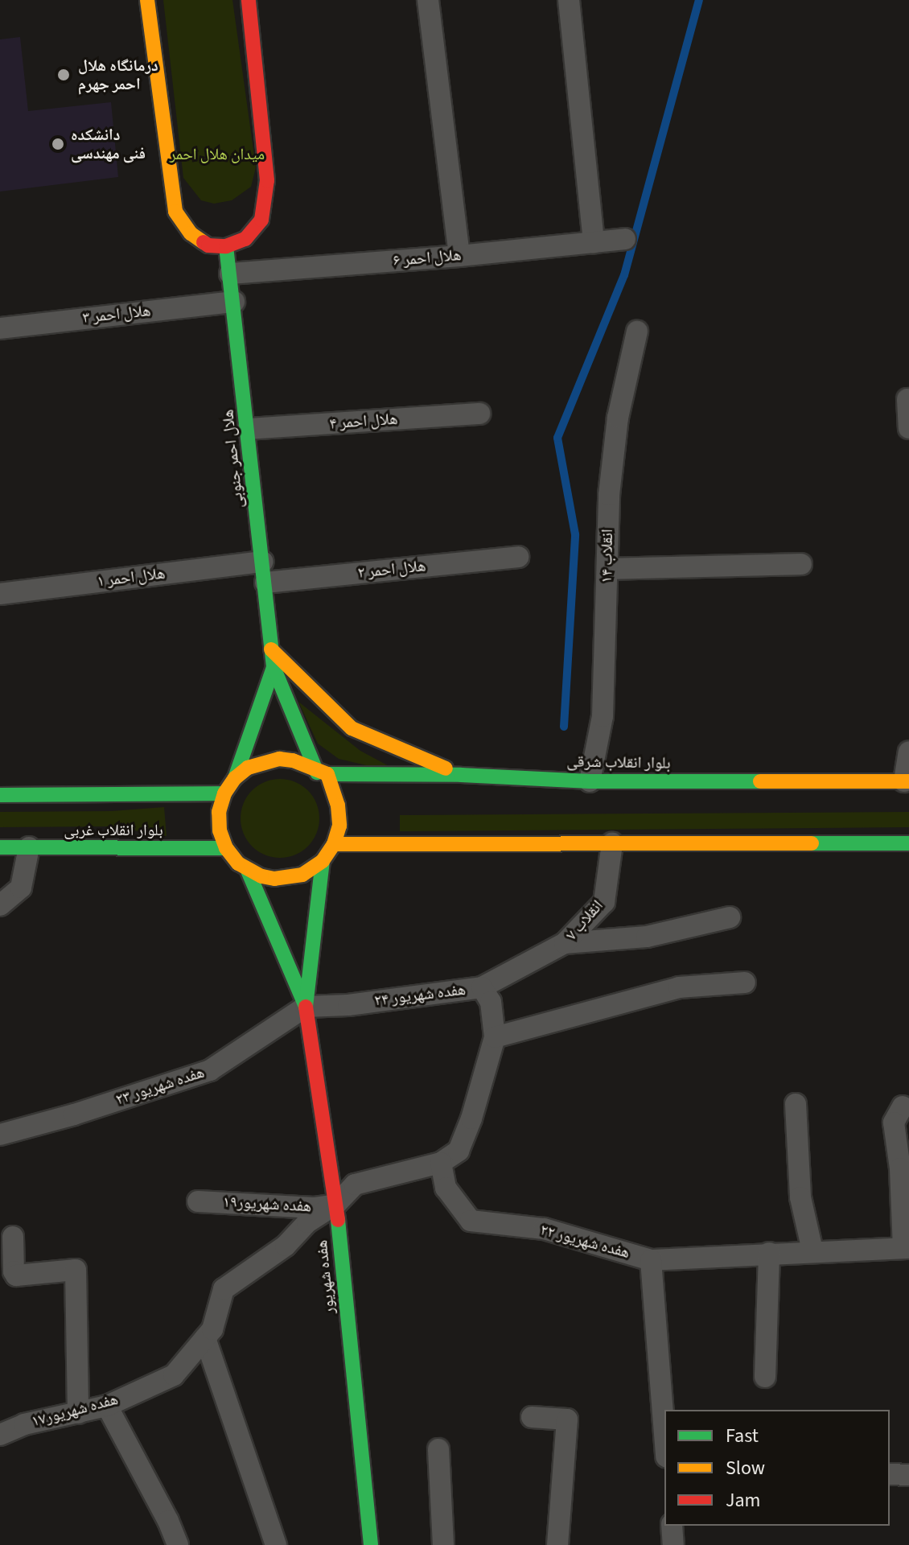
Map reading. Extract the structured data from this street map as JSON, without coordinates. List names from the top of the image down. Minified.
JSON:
{"streets":{"main road":["هلال احمر جنوبی","بلوار انقلاب شرقی","بلوار انقلاب غربی","هفده شهریور"],"street":["هلال احمر ۶","هلال احمر ۳","هلال احمر ۴","انقلاب ۱۴","هلال احمر ۲","هلال احمر ۱","انقلاب ۷","هفده شهریور ۲۴","هفده شهریور ۲۳","هفده شهریور۱۹","هفده شهریور ۲۲","هفده شهریور۱۷"]},"crossings":[["هلال احمر ۶","هلال احمر جنوبی"],["هلال احمر ۳","هلال احمر جنوبی"],["هلال احمر ۴","هلال احمر جنوبی"],["هلال احمر جنوبی","هلال احمر ۲"],["هلال احمر جنوبی","هلال احمر ۱"],["هلال احمر جنوبی","بلوار انقلاب شرقی"],["هلال احمر جنوبی","بلوار انقلاب غربی"],["هلال احمر جنوبی","هفده شهریور"],["انقلاب ۱۴","بلوار انقلاب شرقی"],["بلوار انقلاب شرقی","بلوار انقلاب غربی"],["بلوار انقلاب شرقی","هفده شهریور"],["بلوار انقلاب غربی","هفده شهریور"],["انقلاب ۷","هفده شهریور ۲۴"],["هفده شهریور ۲۴","هفده شهریور ۲۳"],["هفده شهریور ۲۴","هفده شهریور"],["هفده شهریور ۲۳","هفده شهریور"],["هفده شهریور۱۹","هفده شهریور"],["هفده شهریور۱۹","هفده شهریور۱۷"],["هفده شهریور","هفده شهریور۱۷"]],"parks":["میدان هلال احمر"],"places":["درمانگاه هلال احمر جهرم","دانشکده فنی مهندسی"],"legend":["Fast","Slow","Jam"]}
